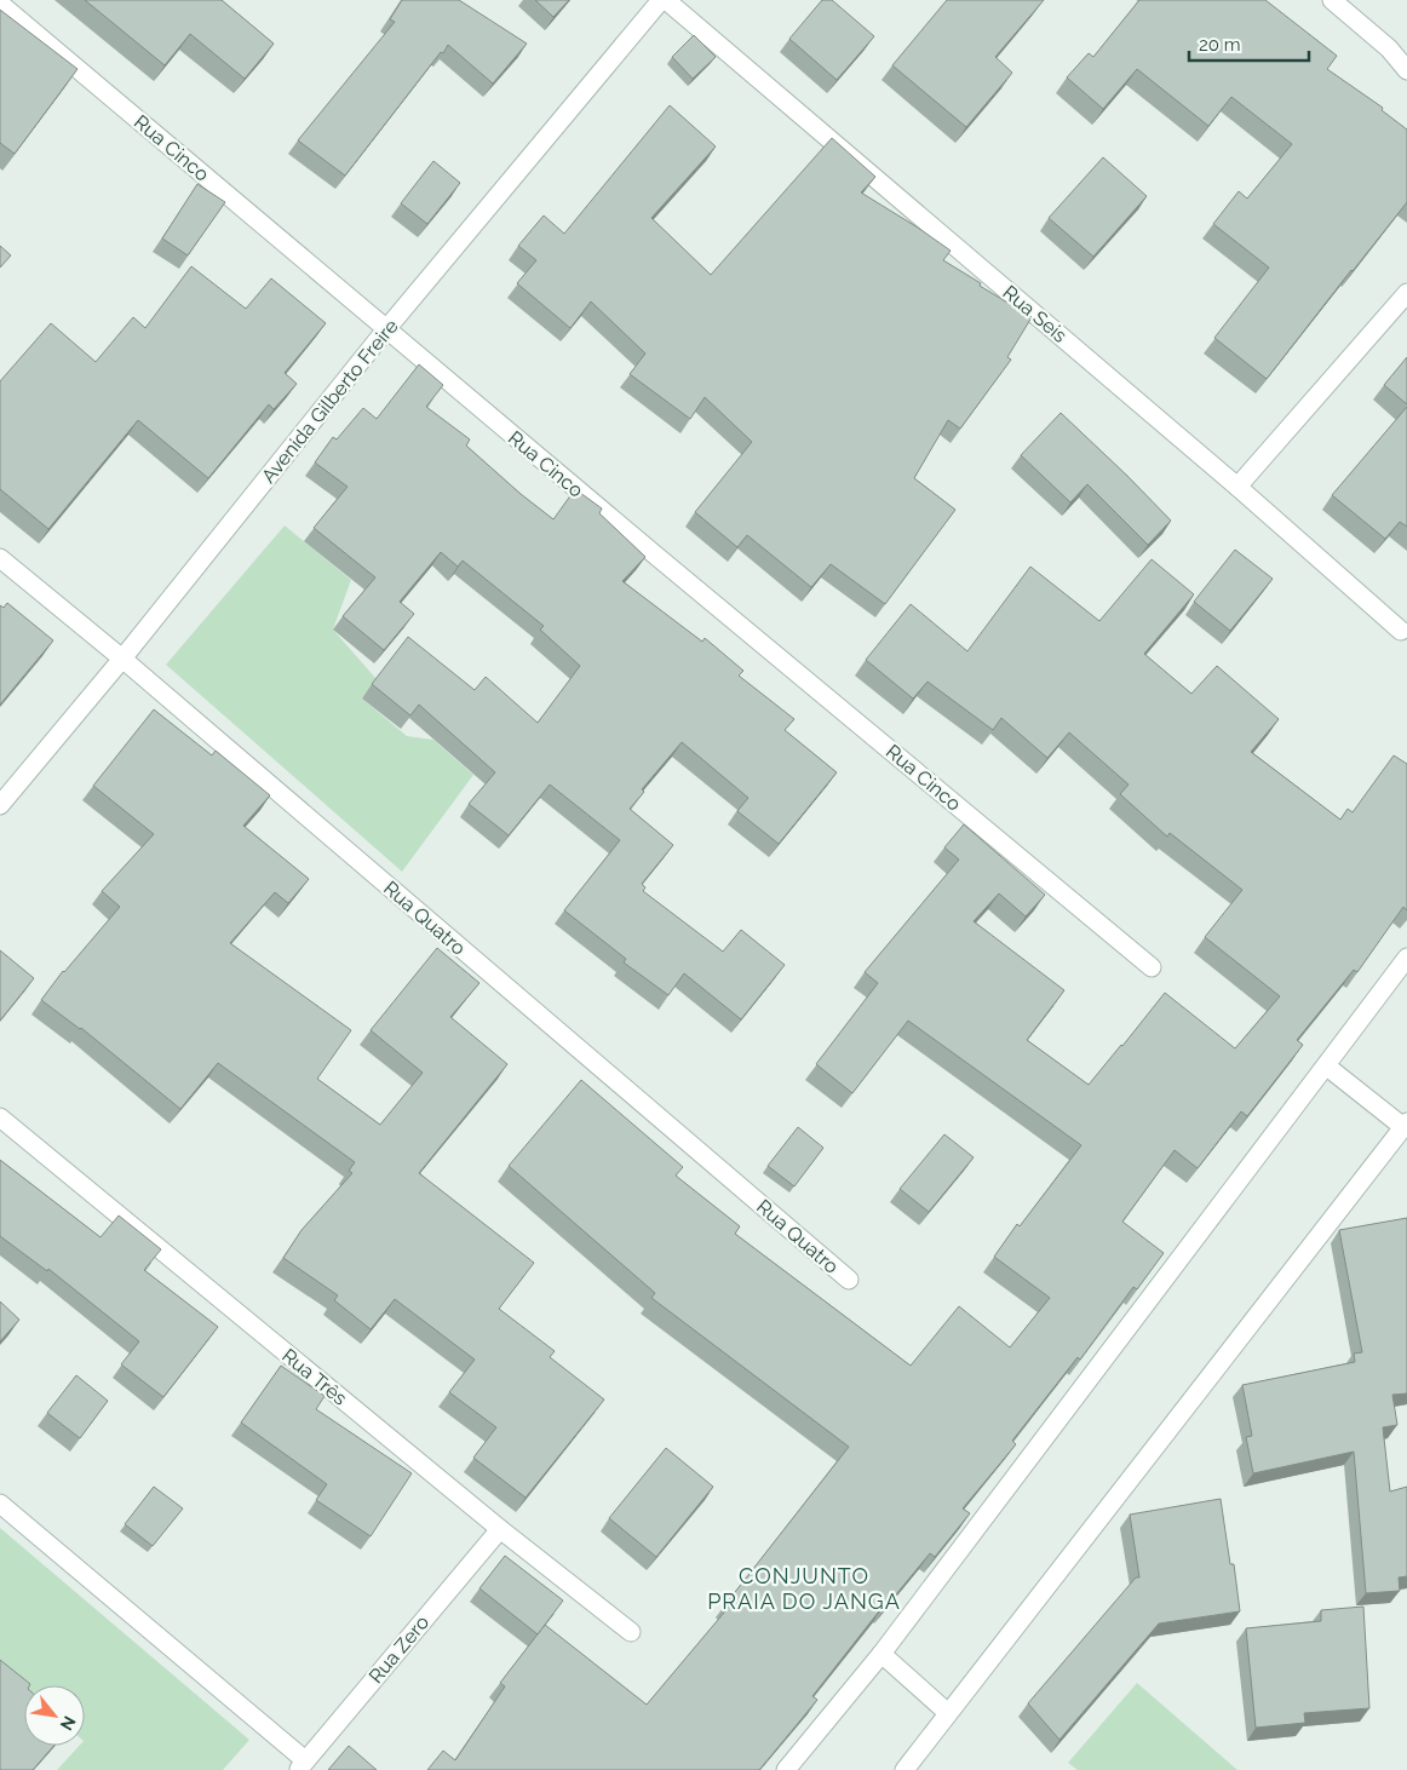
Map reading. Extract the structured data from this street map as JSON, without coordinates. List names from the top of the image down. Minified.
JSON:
{"streets":{"street":["Rua Cinco","Rua Seis","Avenida Gilberto Freire","Rua Quatro","Rua Três","Rua Zero"]},"crossings":[["Rua Cinco","Avenida Gilberto Freire"],["Rua Seis","Avenida Gilberto Freire"],["Avenida Gilberto Freire","Rua Quatro"],["Rua Três","Rua Zero"]],"districts":["CONJUNTO PRAIA DO JANGA"],"scale_bar":"20 m","north":"bottom right"}
